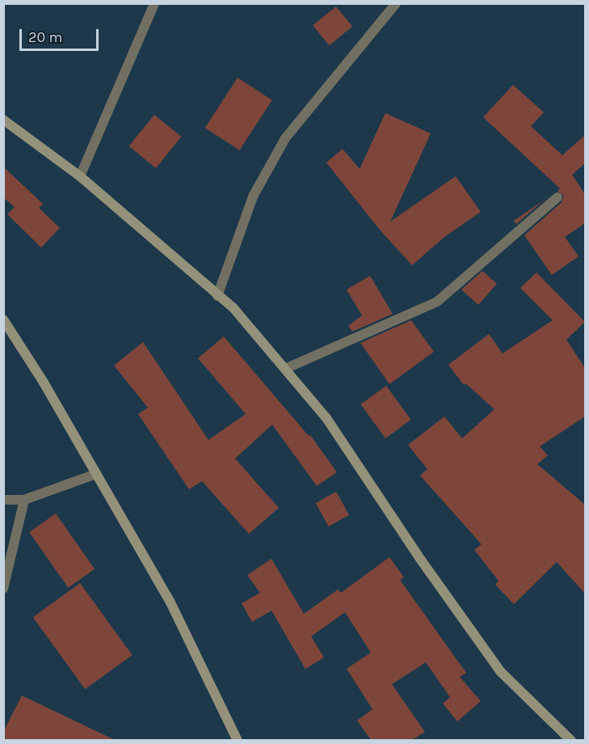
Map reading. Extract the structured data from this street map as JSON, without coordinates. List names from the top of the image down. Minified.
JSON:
{"scale_bar":"20 m"}
